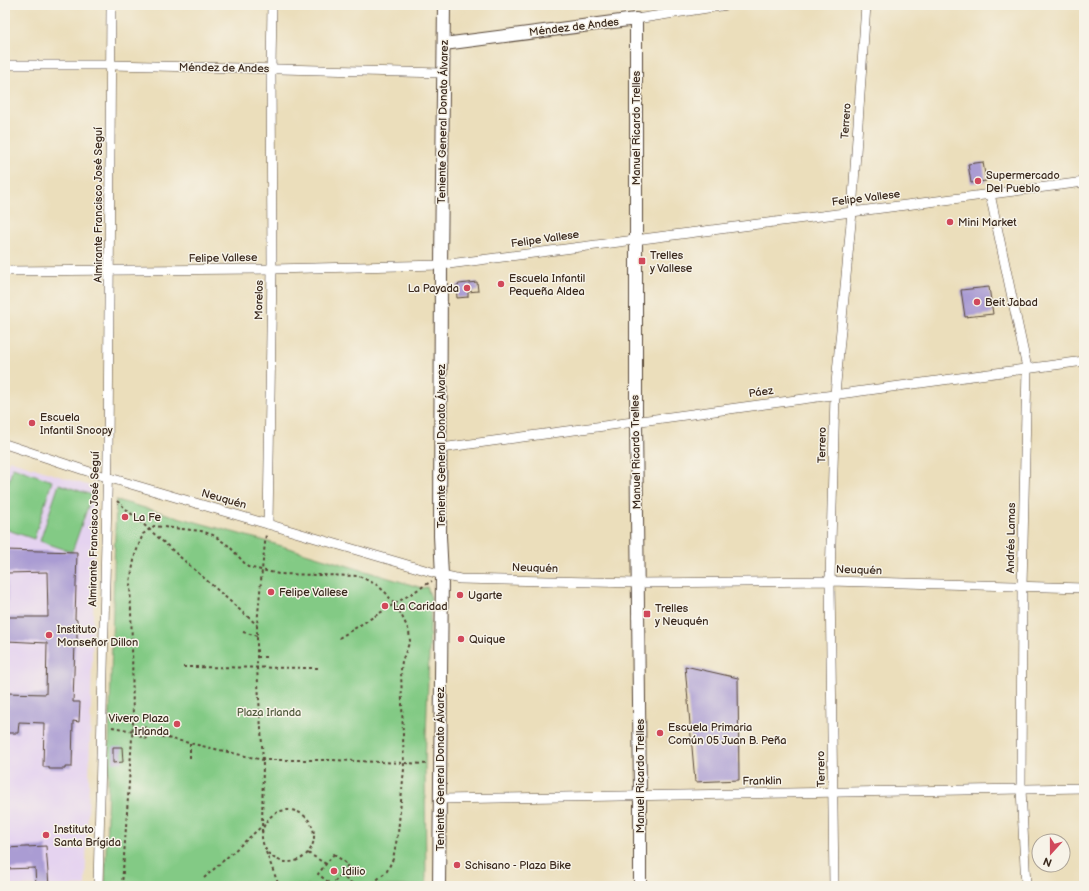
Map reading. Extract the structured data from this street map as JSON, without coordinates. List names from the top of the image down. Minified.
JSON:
{"streets":{"street":["Méndez de Andes","Terrero","Teniente General Donato Álvarez","Manuel Ricardo Trelles","Felipe Vallese","Almirante Francisco José Seguí","Morelos","Páez","Neuquén","Andrés Lamas","Franklin"]},"crossings":[["Méndez de Andes","Teniente General Donato Álvarez"],["Méndez de Andes","Manuel Ricardo Trelles"],["Méndez de Andes","Almirante Francisco José Seguí"],["Méndez de Andes","Morelos"],["Terrero","Felipe Vallese"],["Terrero","Páez"],["Terrero","Neuquén"],["Terrero","Franklin"],["Teniente General Donato Álvarez","Felipe Vallese"],["Teniente General Donato Álvarez","Páez"],["Teniente General Donato Álvarez","Neuquén"],["Teniente General Donato Álvarez","Franklin"],["Manuel Ricardo Trelles","Felipe Vallese"],["Manuel Ricardo Trelles","Páez"],["Manuel Ricardo Trelles","Neuquén"],["Manuel Ricardo Trelles","Franklin"],["Felipe Vallese","Almirante Francisco José Seguí"],["Felipe Vallese","Morelos"],["Felipe Vallese","Andrés Lamas"],["Almirante Francisco José Seguí","Neuquén"],["Morelos","Neuquén"],["Páez","Andrés Lamas"],["Neuquén","Andrés Lamas"],["Andrés Lamas","Franklin"]],"parks":["Plaza Irlanda"],"places":{"other":["Supermercado Del Pueblo","Mini Market","Escuela Infantil Pequeña Aldea","La Payada","Beit Jabad","Escuela Infantil Snoopy","La Fe","Felipe Vallese","Ugarte","La Caridad","Instituto Monseñor Dillon","Quique","Vivero Plaza Irlanda","Escuela Primaria Común 05 Juan B. Peña","Instituto Santa Brígida","Schisano - Plaza Bike","Idilio"],"transit":["Trelles y Vallese","Trelles y Neuquén"]},"north":"bottom"}
